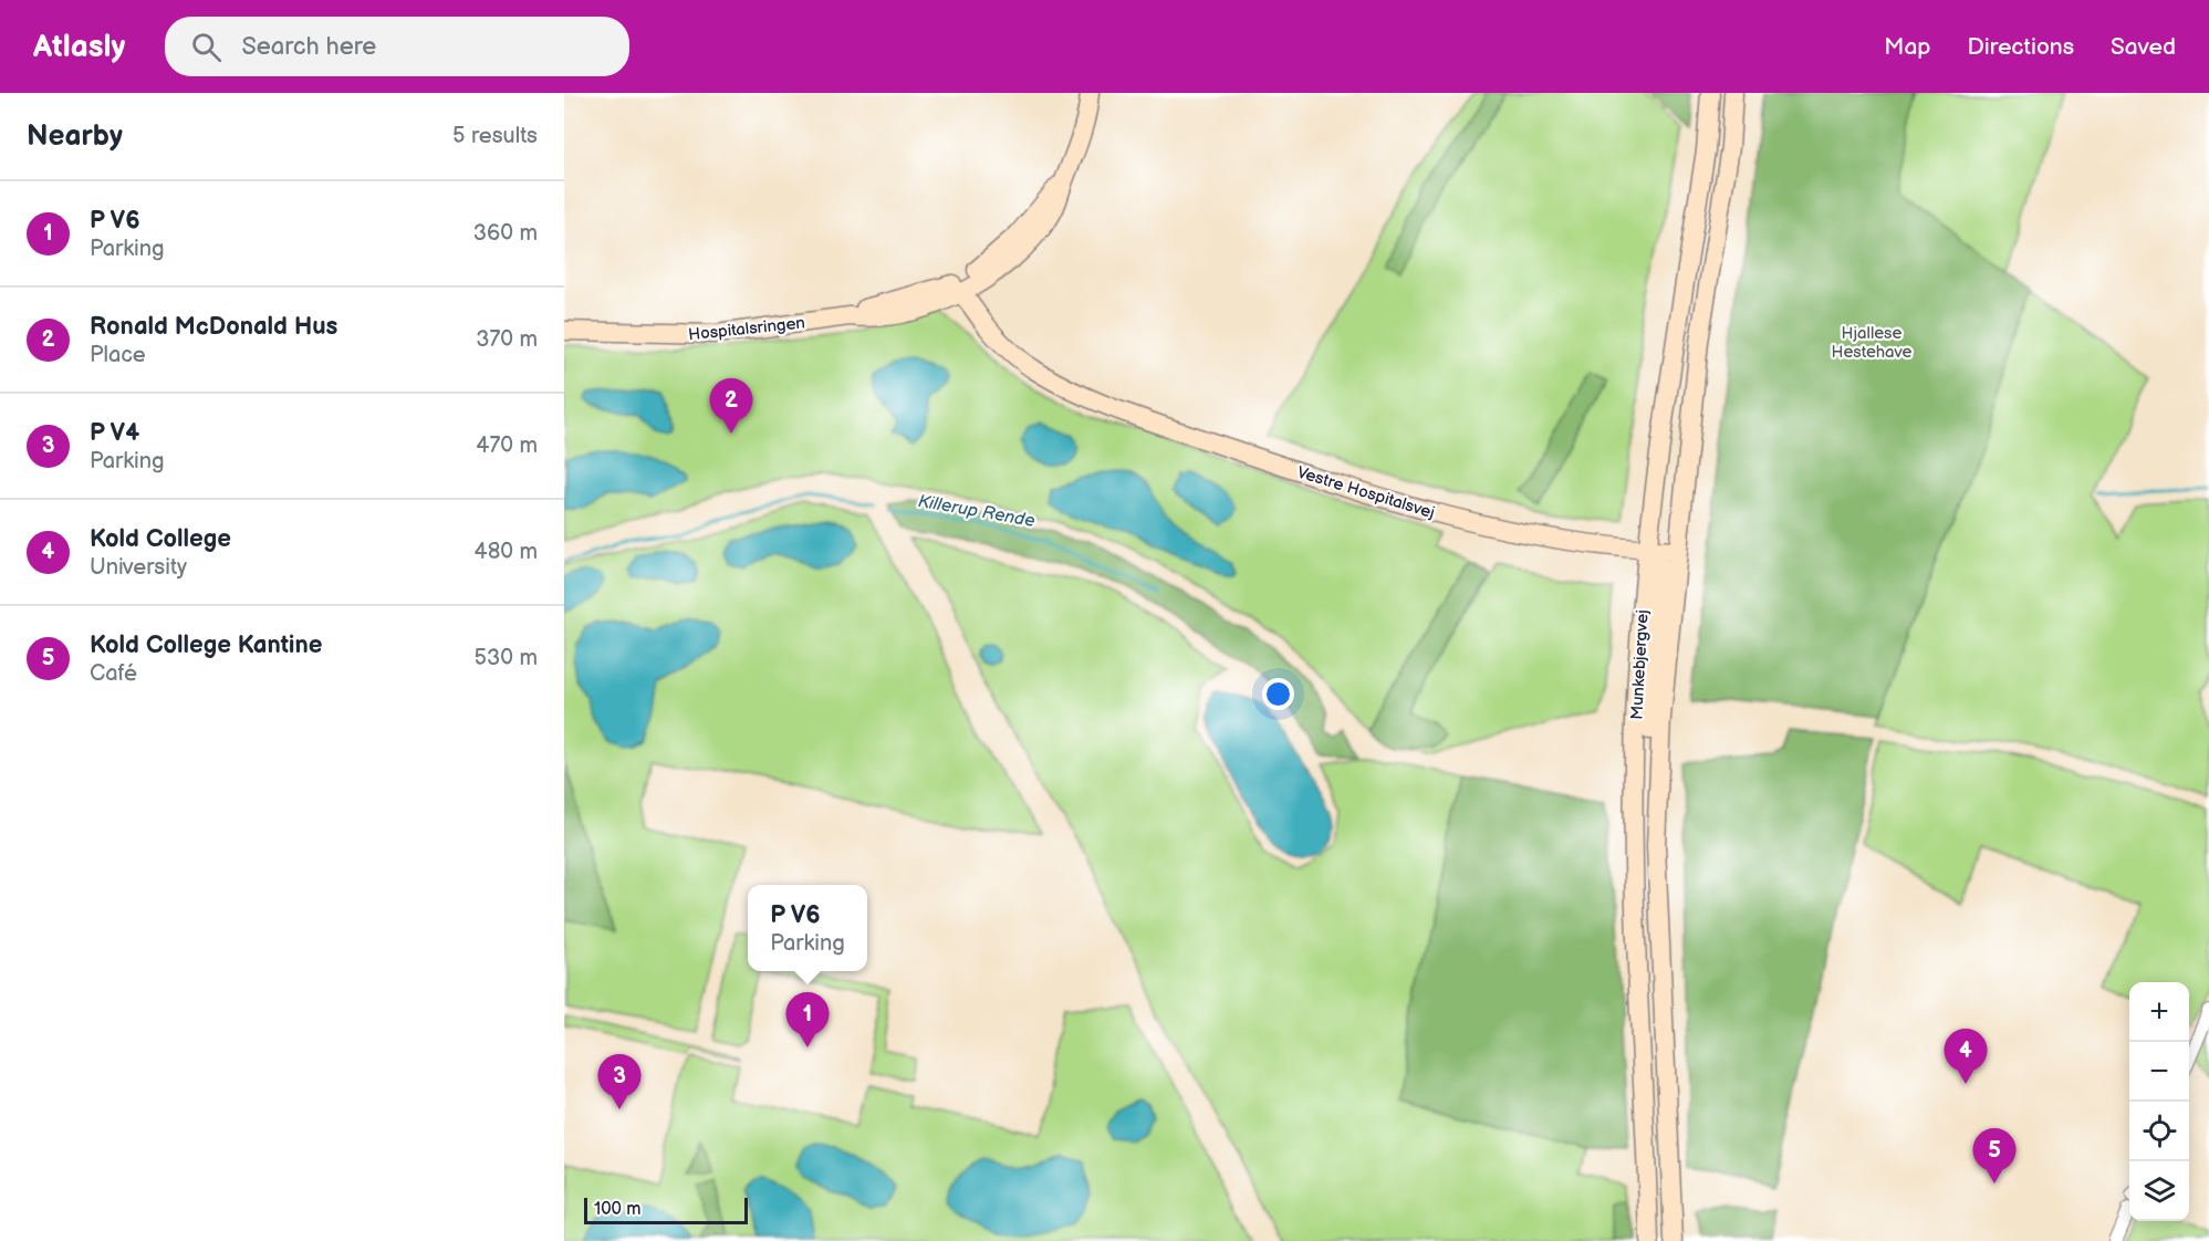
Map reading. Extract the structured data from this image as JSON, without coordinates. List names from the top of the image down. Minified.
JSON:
{"streets":{"street":["Hospitalsringen","Vestre Hospitalsvej","Munkebjergvej"]},"crossings":[["Hospitalsringen","Vestre Hospitalsvej"],["Vestre Hospitalsvej","Munkebjergvej"]],"water":["Killerup Rende"],"parks":["Hjallese Hestehave"],"scale_bar":"100 m","page":{"header":"Atlasly","search":"Search here","nav":["Map","Directions","Saved"],"heading":["Nearby","5 results"],"list":[{"mark":"1","name":"P V6","note":"Parking","value":"360 m"},{"mark":"2","name":"Ronald McDonald Hus","note":"Place","value":"370 m"},{"mark":"3","name":"P V4","note":"Parking","value":"470 m"},{"mark":"4","name":"Kold College","note":"University","value":"480 m"},{"mark":"5","name":"Kold College Kantine","note":"Café","value":"530 m"}],"pins":["2","1","4","3","5"],"popup":["P V6","Parking"],"map_buttons":["+","−"],"scale":"100 m"}}
